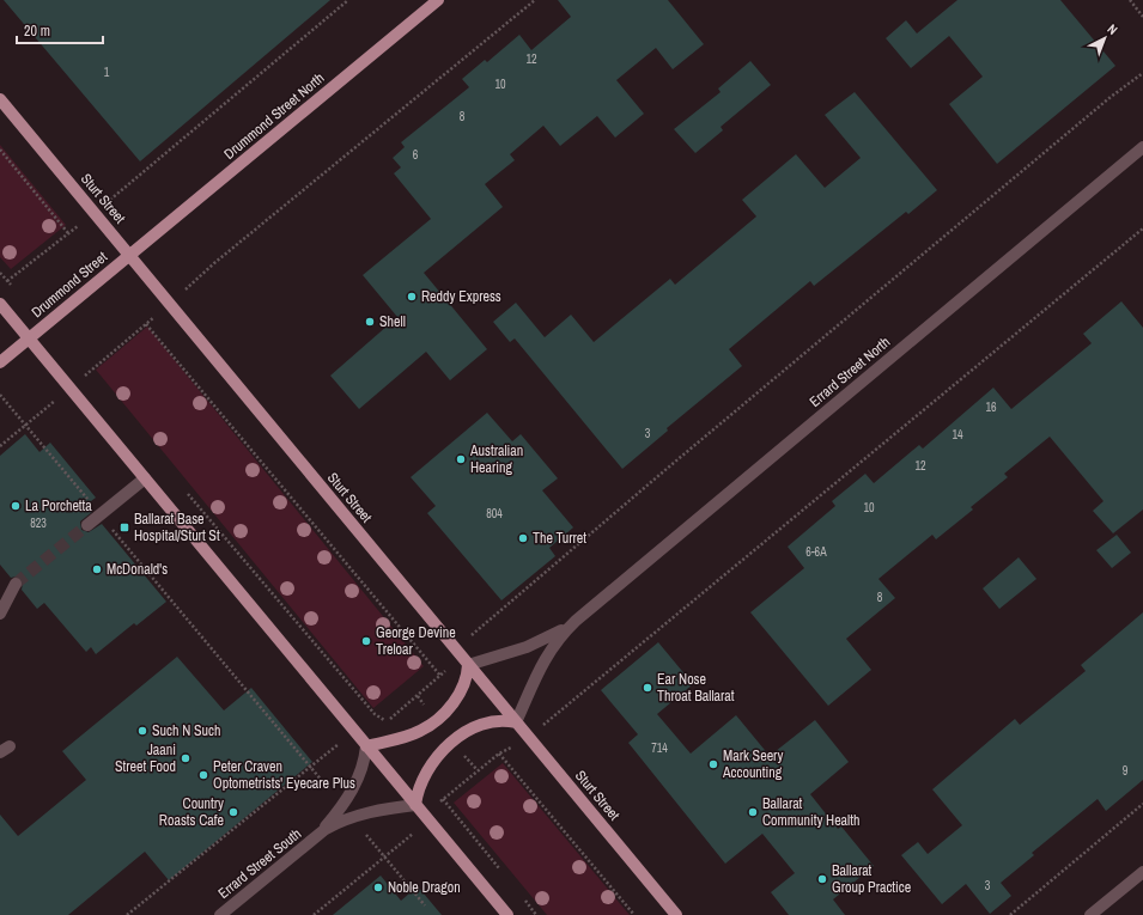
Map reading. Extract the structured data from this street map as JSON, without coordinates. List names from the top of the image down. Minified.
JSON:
{"streets":{"main road":["Drummond Street North","Sturt Street","Drummond Street"],"street":["Errard Street North","Errard Street South"]},"crossings":[["Drummond Street North","Sturt Street"],["Drummond Street North","Drummond Street"],["Sturt Street","Drummond Street"],["Sturt Street","Errard Street North"]],"places":{"other":["Reddy Express","Shell","Australian Hearing","La Porchetta","The Turret","McDonald's","George Devine Treloar","Ear Nose Throat Ballarat","Such N Such","Jaani Street Food","Mark Seery Accounting","Peter Craven Optometrists' Eyecare Plus","Country Roasts Cafe","Ballarat Community Health","Ballarat Group Practice","Noble Dragon"],"transit":["Ballarat Base Hospital/Sturt St"]},"house_numbers":["12","1","10","8","6","16","3","14","12","10","804","823","6-6A","8","714","9","3"],"scale_bar":"20 m","north":"top right"}
